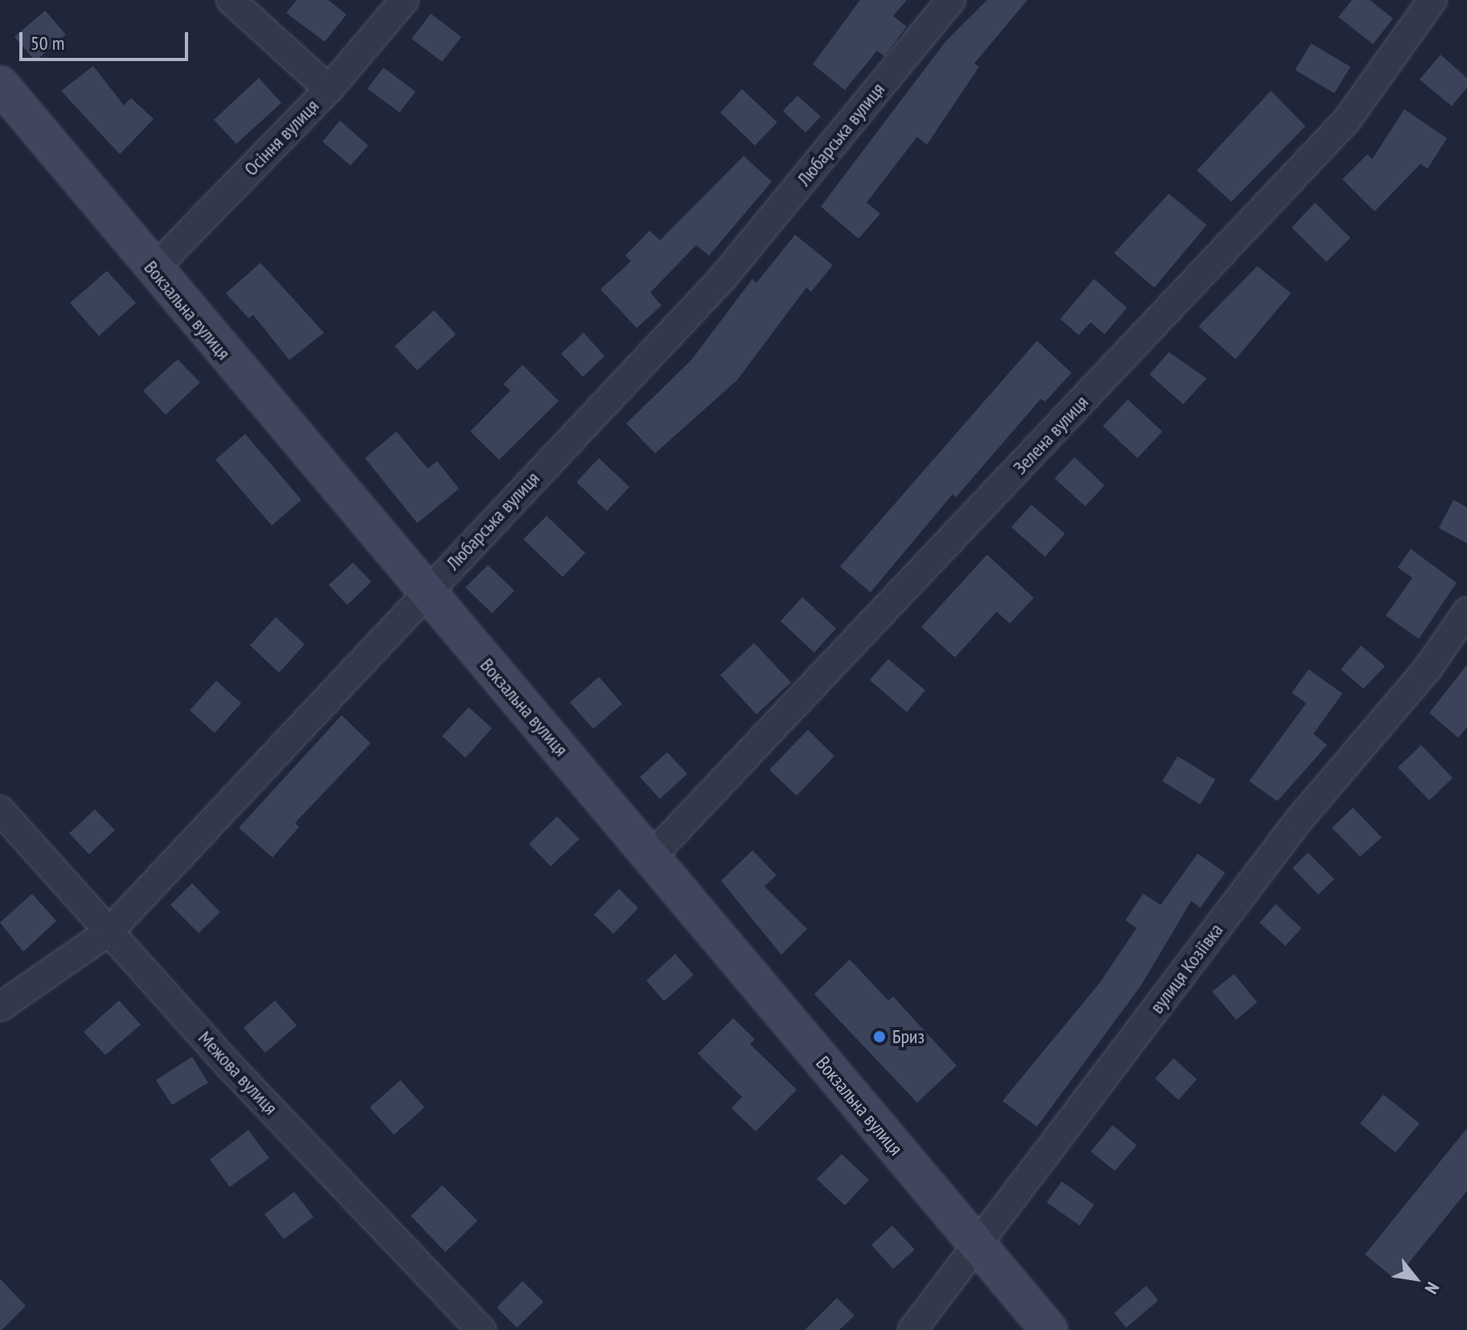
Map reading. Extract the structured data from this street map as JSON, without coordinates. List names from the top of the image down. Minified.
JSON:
{"streets":{"main road":["Вокзальна вулиця"],"street":["Любарська вулиця","Осіння вулиця","Зелена вулиця","вулиця Козіївка","Межова вулиця"]},"crossings":[["Любарська вулиця","Вокзальна вулиця"],["Любарська вулиця","Межова вулиця"],["Осіння вулиця","Вокзальна вулиця"],["Вокзальна вулиця","Зелена вулиця"],["Вокзальна вулиця","вулиця Козіївка"]],"places":["Бриз"],"scale_bar":"50 m","north":"bottom right"}
